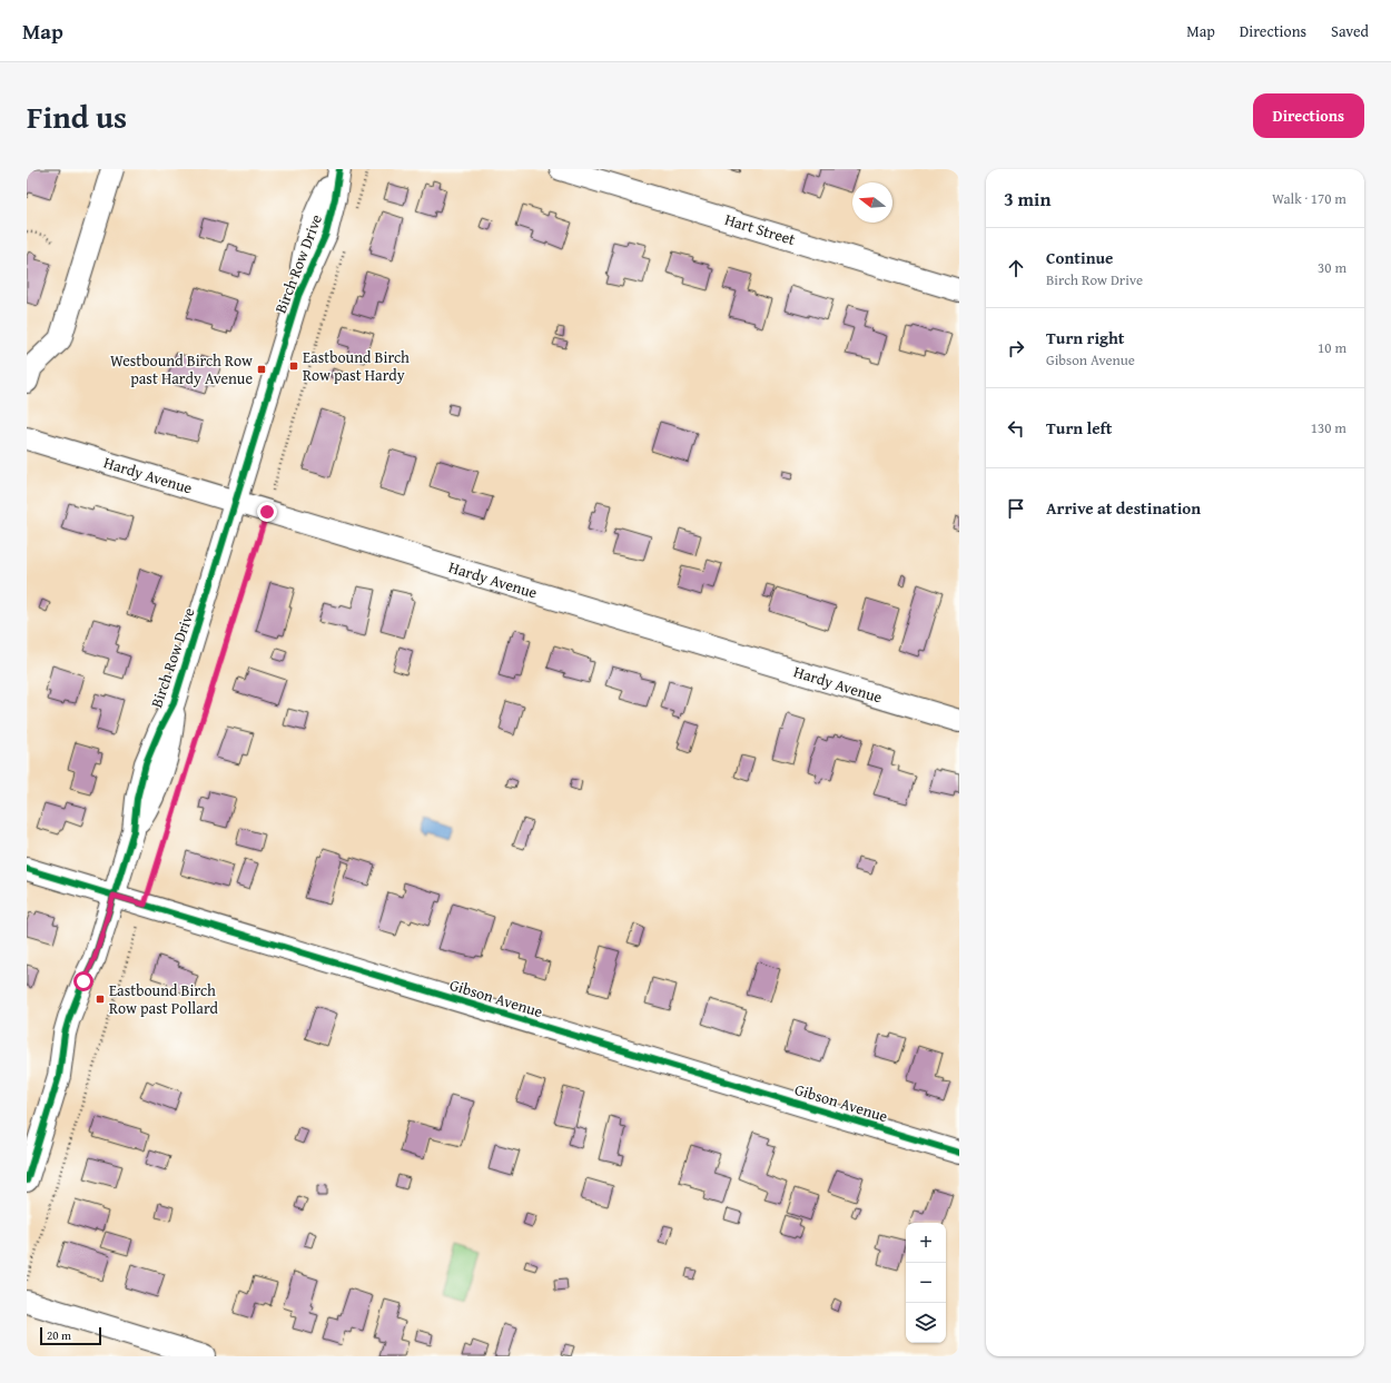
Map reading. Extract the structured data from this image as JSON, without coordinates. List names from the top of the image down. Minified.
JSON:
{"streets":{"street":["Hart Street","Birch Row Drive","Hardy Avenue","Gibson Avenue"]},"crossings":[["Birch Row Drive","Hardy Avenue"],["Birch Row Drive","Gibson Avenue"]],"places":{"transit":["Eastbound Birch Row past Hardy","Westbound Birch Row past Hardy Avenue","Eastbound Birch Row past Pollard"]},"scale_bar":"20 m","north":"left","page":{"header":"Map","nav":["Map","Directions","Saved"],"title":"Find us","buttons":"Directions","heading":["3 min","Walk · 170 m"],"list":[["Continue","Birch Row Drive","30 m"],["Turn right","Gibson Avenue","10 m"],["Turn left","130 m"],"Arrive at destination"],"map_buttons":["+","−"],"scale":"20 m"}}
